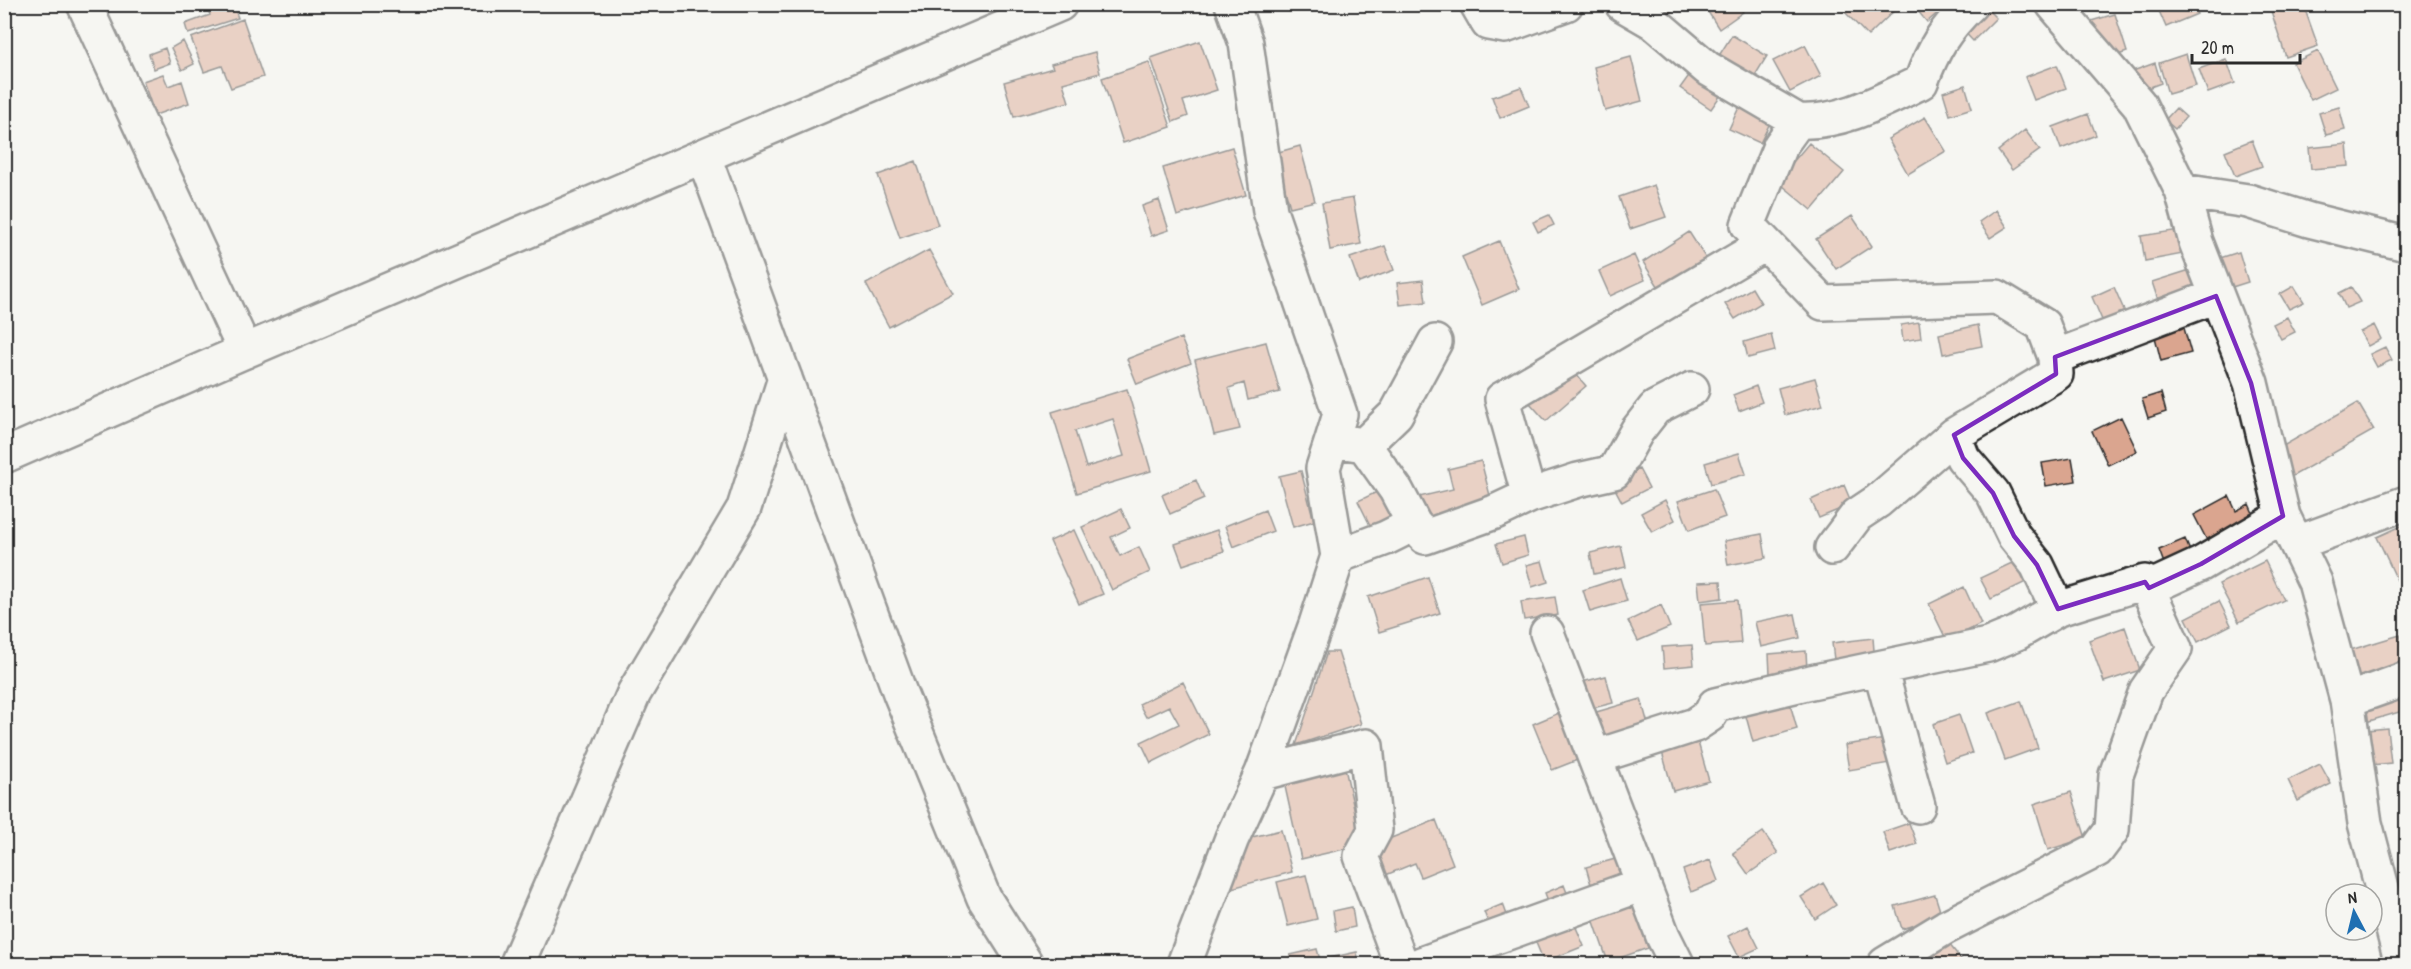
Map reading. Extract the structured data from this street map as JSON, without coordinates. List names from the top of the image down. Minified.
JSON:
{"scale_bar":"20 m","north":"top"}
